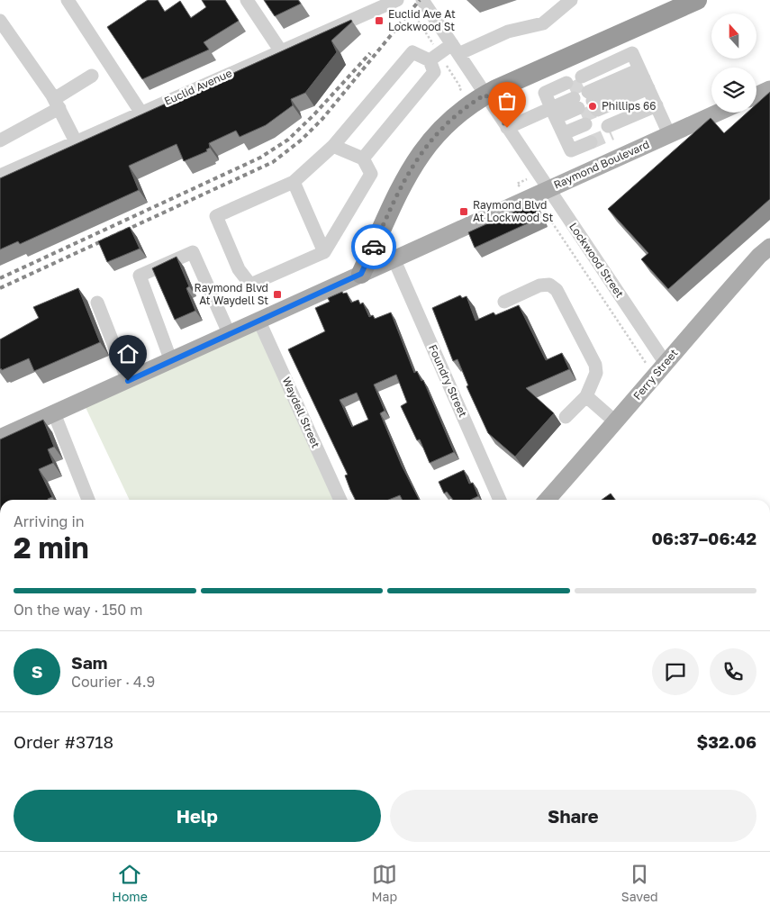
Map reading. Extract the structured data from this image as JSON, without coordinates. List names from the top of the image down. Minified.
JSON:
{"streets":{"main road":["Raymond Boulevard","Ferry Street"],"street":["Euclid Avenue","Lockwood Street","Foundry Street","Waydell Street"]},"crossings":[["Raymond Boulevard","Lockwood Street"],["Raymond Boulevard","Foundry Street"],["Raymond Boulevard","Waydell Street"],["Lockwood Street","Ferry Street"]],"places":{"transit":["Euclid Ave At Lockwood St","Raymond Blvd At Lockwood St","Raymond Blvd At Waydell St"],"other":["Phillips 66"]},"north":"top","page":{"heading":["2 min","Arriving in","06:37–06:42"],"panel":["Sam","Courier · 4.9","Order #3718","$32.06"],"bar":"On the way · 150 m","round":"S","buttons":["Help","Share"],"tabs":["Home","Map","Saved"]}}
